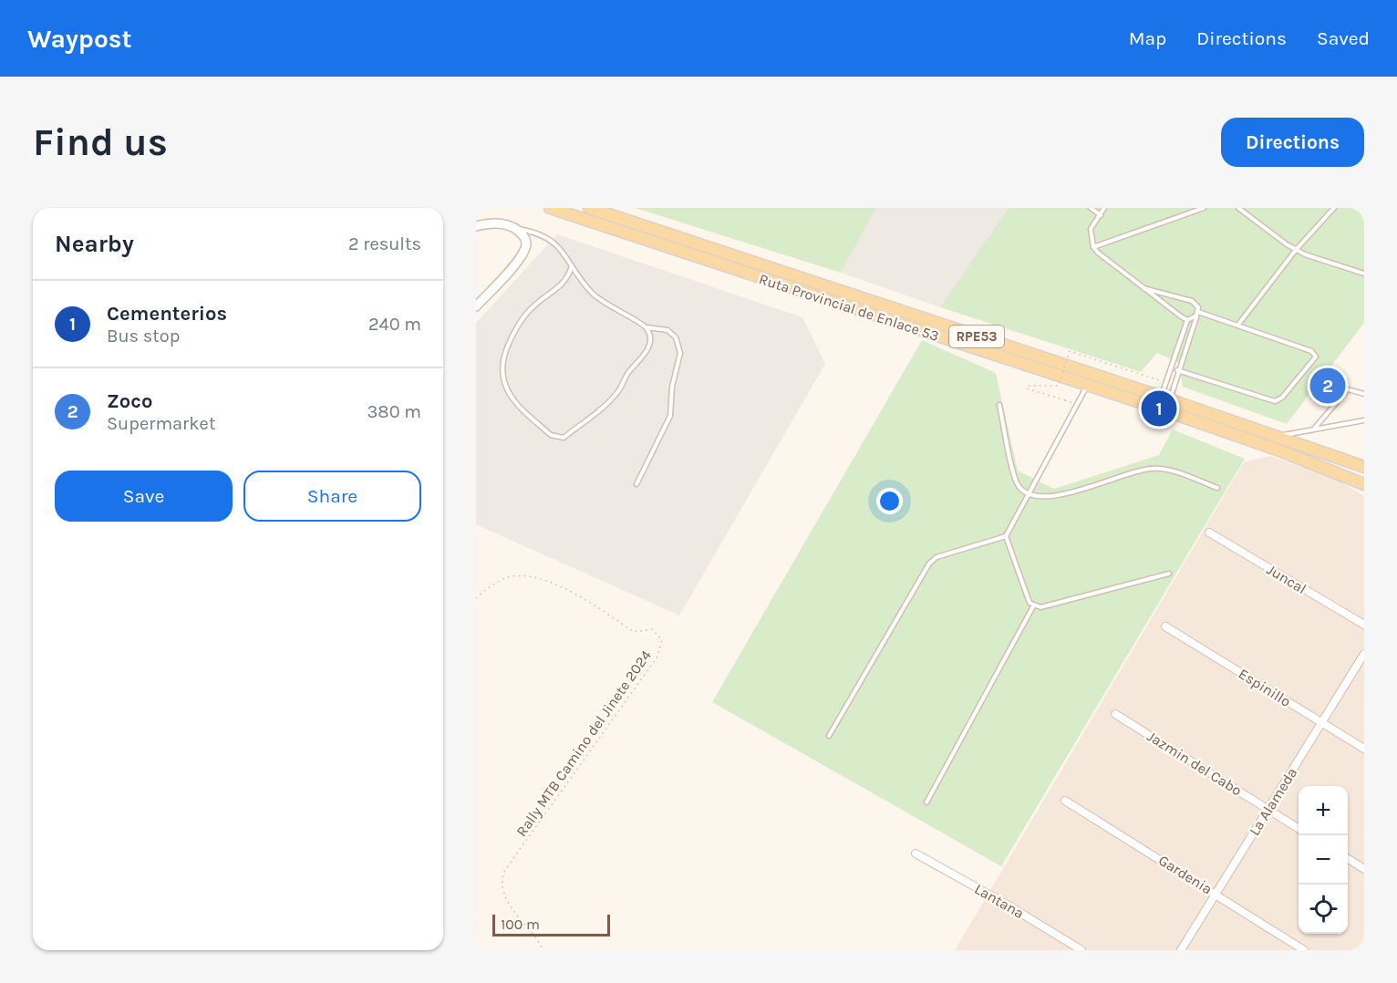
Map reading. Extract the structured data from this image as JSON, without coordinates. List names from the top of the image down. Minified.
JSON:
{"streets":{"main road":["Ruta Provincial de Enlace 53","RPE53"],"street":["Juncal","Espinillo","Jazmin del Cabo","La Alameda","Gardenia","Lantana"],"path":["Rally MTB Camino del Jinete 2024"]},"crossings":[["Espinillo","La Alameda"],["Jazmin del Cabo","La Alameda"],["La Alameda","Gardenia"]],"scale_bar":"100 m","page":{"header":"Waypost","nav":["Map","Directions","Saved"],"buttons":["Directions",["Save","Share"]],"title":"Find us","heading":["Nearby","2 results"],"list":[{"mark":"1","name":"Cementerios","note":"Bus stop","value":"240 m"},{"mark":"2","name":"Zoco","note":"Supermarket","value":"380 m"}],"pins":["2","1"],"map_buttons":["+","−"],"scale":"100 m"}}
